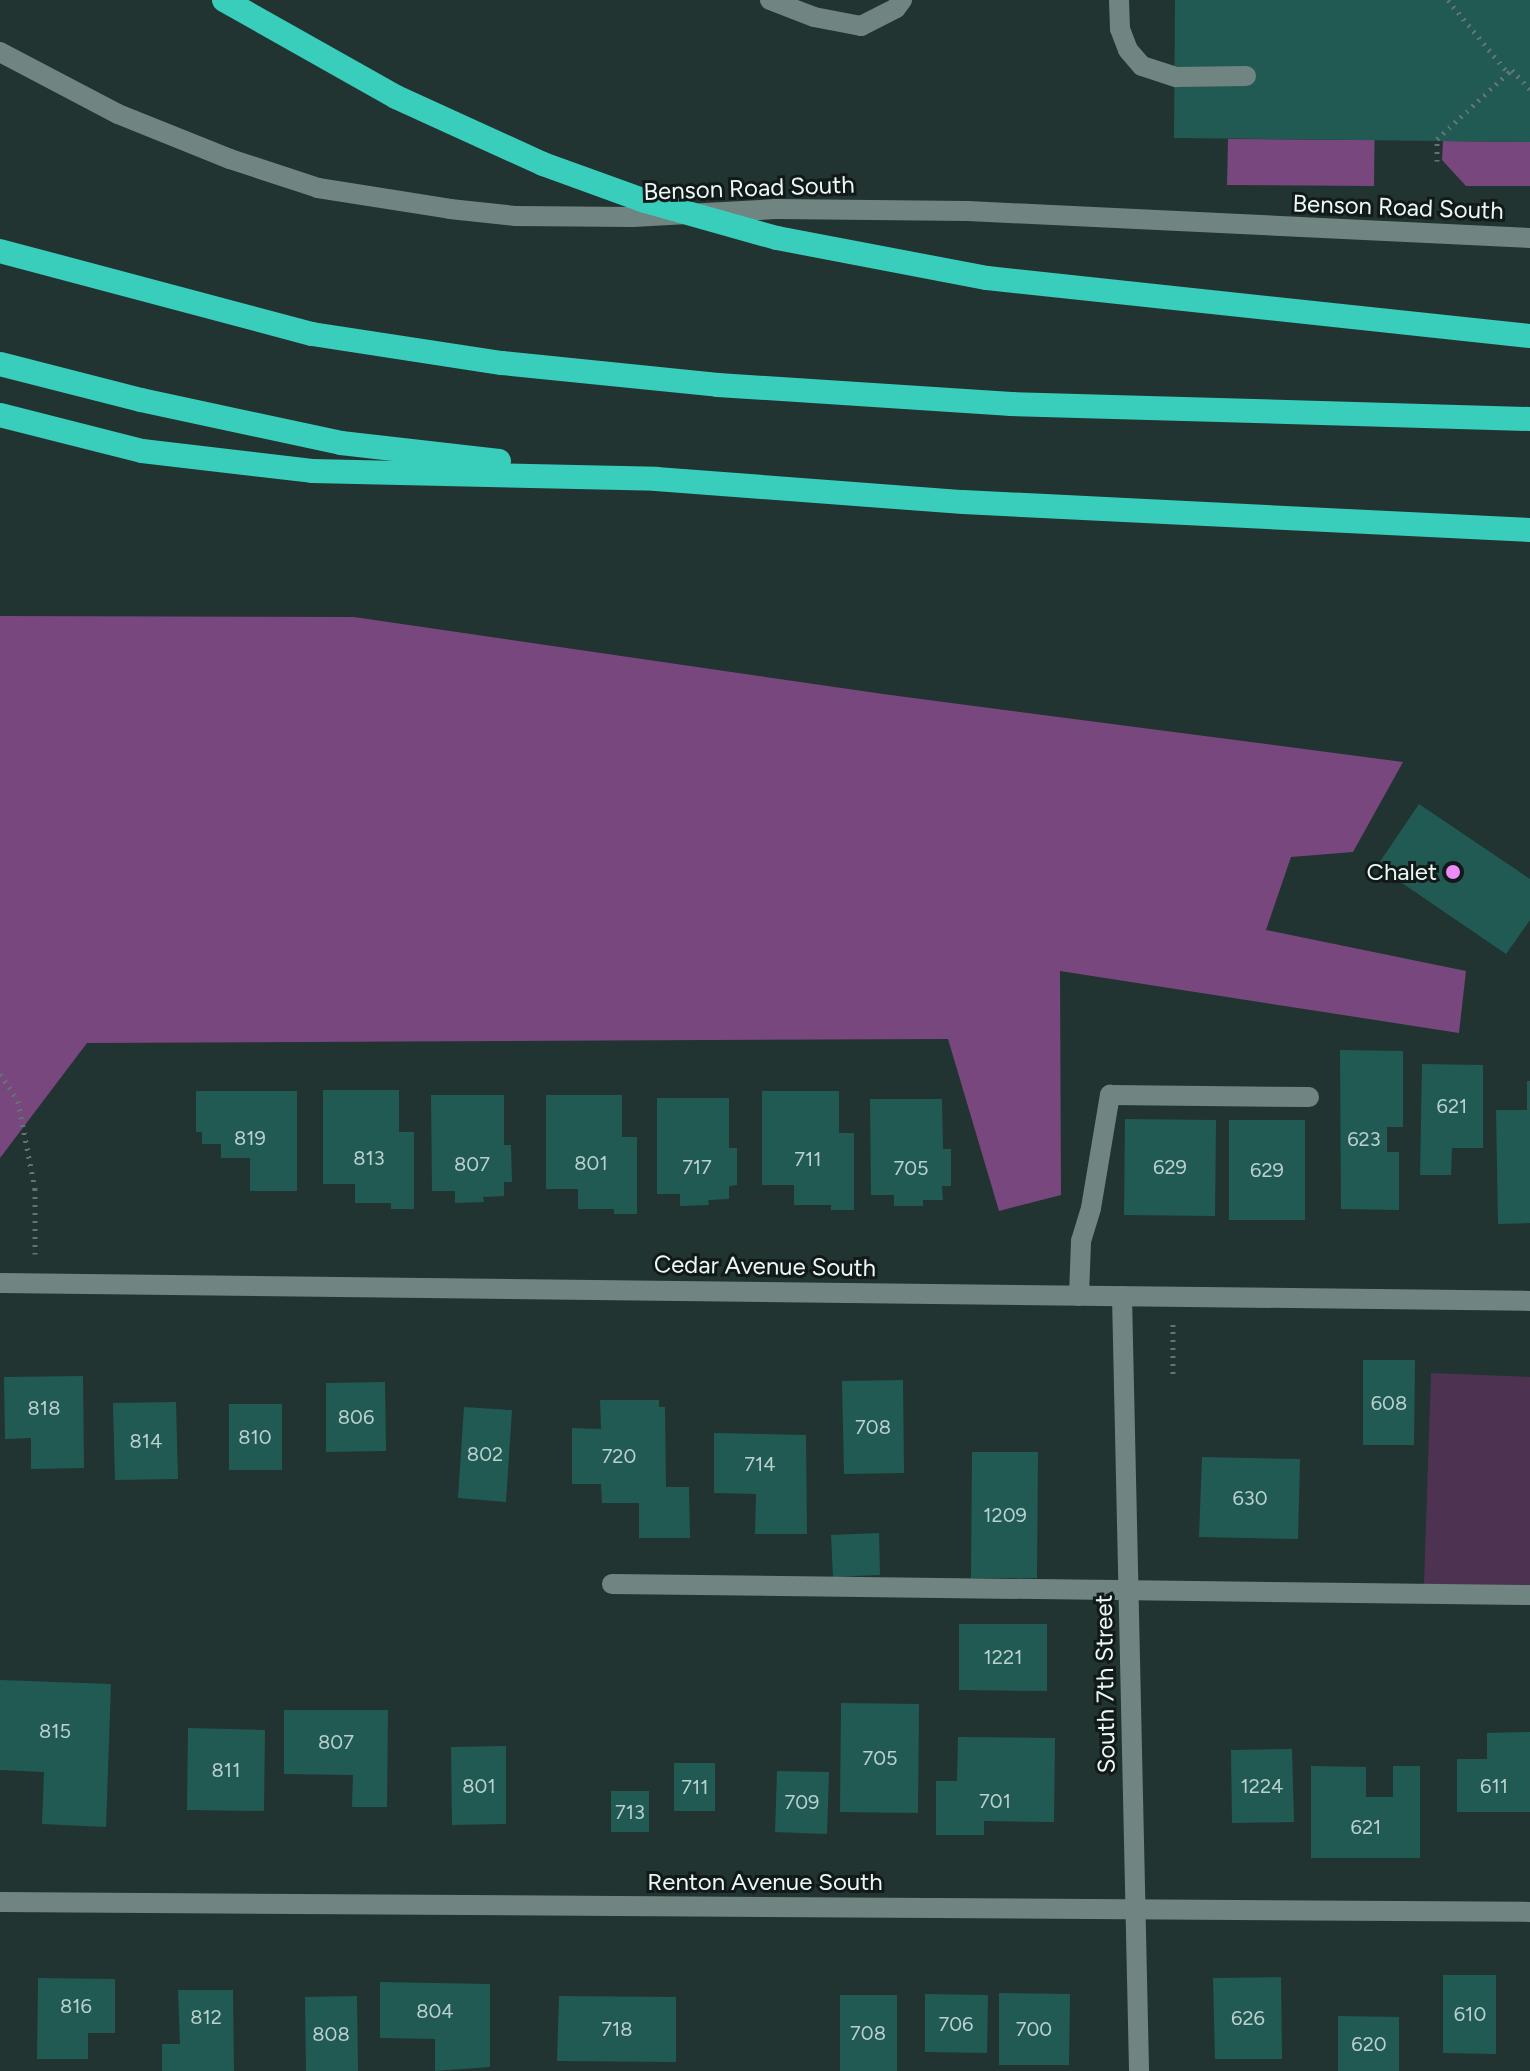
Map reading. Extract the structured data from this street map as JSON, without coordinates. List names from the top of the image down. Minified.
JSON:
{"streets":{"street":["Benson Road South","Cedar Avenue South","South 7th Street","Renton Avenue South"]},"crossings":[["Cedar Avenue South","South 7th Street"],["South 7th Street","Renton Avenue South"]],"places":["Chalet"],"house_numbers":["621","819","623","813","711","801","807","717","629","705","629","608","818","806","708","810","814","802","720","714","630","1209","1221","815","807","705","811","801","1224","611","711","701","709","713","621","816","804","610","812","626","706","718","700","708","808","620"]}
